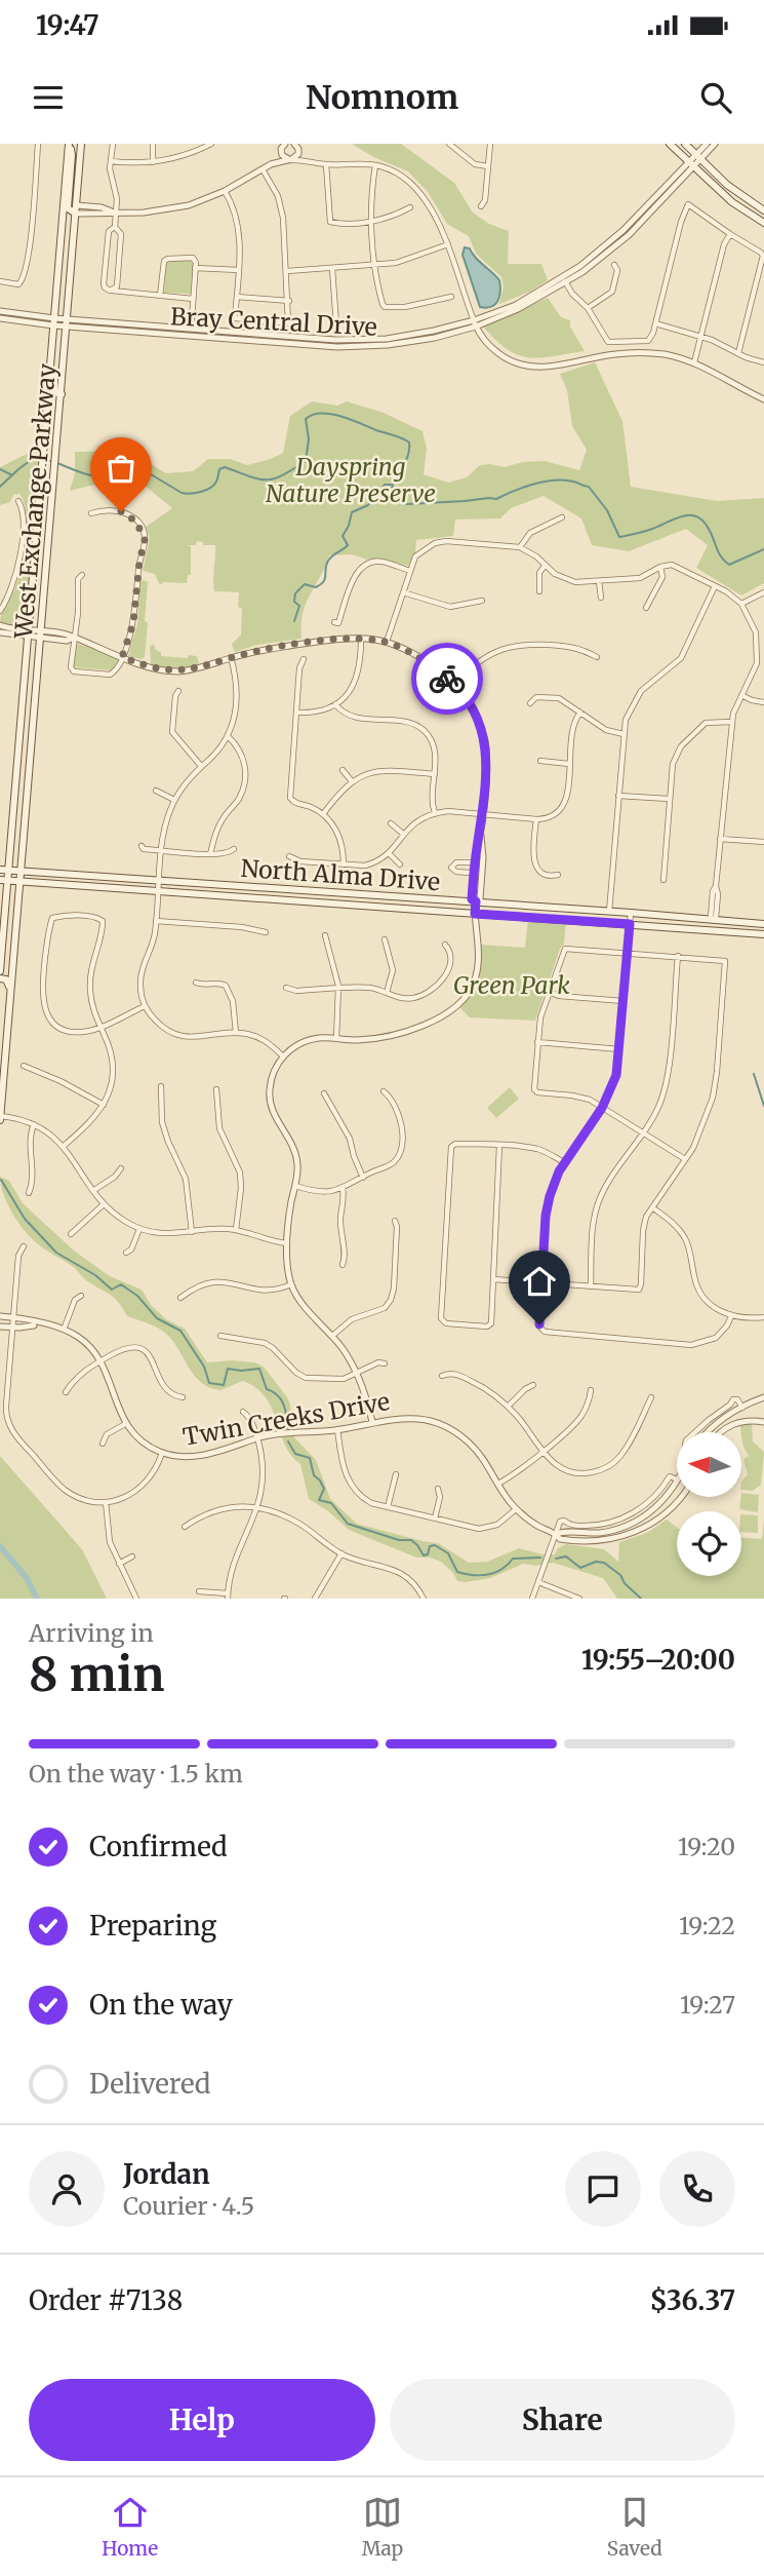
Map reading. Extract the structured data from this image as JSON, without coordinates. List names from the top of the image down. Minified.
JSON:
{"streets":{"main road":["West Exchange Parkway","North Alma Drive"],"street":["Bray Central Drive","Twin Creeks Drive"]},"crossings":[["Bray Central Drive","West Exchange Parkway"],["West Exchange Parkway","North Alma Drive"]],"parks":["Dayspring Nature Preserve","Green Park"],"north":"left","page":{"status":"19:47","header":"Nomnom","heading":["8 min","Arriving in","19:55–20:00"],"panel":["Jordan","Courier · 4.5","Order #7138","$36.37"],"bar":"On the way · 1.5 km","list":[["Confirmed","19:20"],["Preparing","19:22"],["On the way","19:27"],"Delivered"],"buttons":["Help","Share"],"tabs":["Home","Map","Saved"]}}
